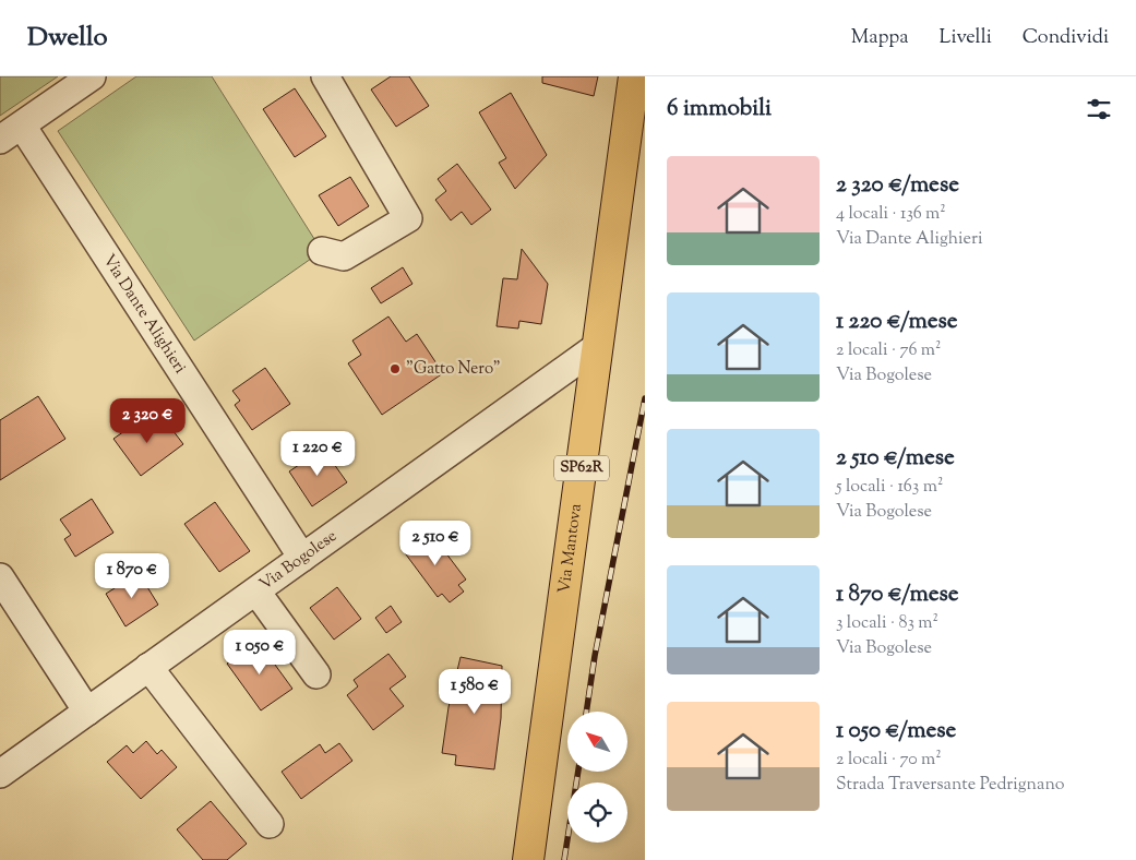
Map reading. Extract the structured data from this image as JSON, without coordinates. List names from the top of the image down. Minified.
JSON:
{"streets":{"main road":["SP62R","Via Mantova"],"street":["Via Dante Alighieri","Via Bogolese"]},"crossings":[["Via Dante Alighieri","Via Bogolese"],["Via Mantova","Via Bogolese"]],"places":["\"Gatto Nero\""],"north":"top left","page":{"header":"Dwello","nav":["Mappa","Livelli","Condividi"],"heading":"6 immobili","list":[{"name":"2 320 €/mese","note":"4 locali · 136 m² · Via Dante Alighieri"},{"name":"1 220 €/mese","note":"2 locali · 76 m² · Via Bogolese"},{"name":"2 510 €/mese","note":"5 locali · 163 m² · Via Bogolese"},{"name":"1 870 €/mese","note":"3 locali · 83 m² · Via Bogolese"},{"name":"1 050 €/mese","note":"2 locali · 70 m² · Strada Traversante Pedrignano"}],"price":["2 320 €","1 220 €","2 510 €","1 870 €","1 050 €","1 580 €"]}}
